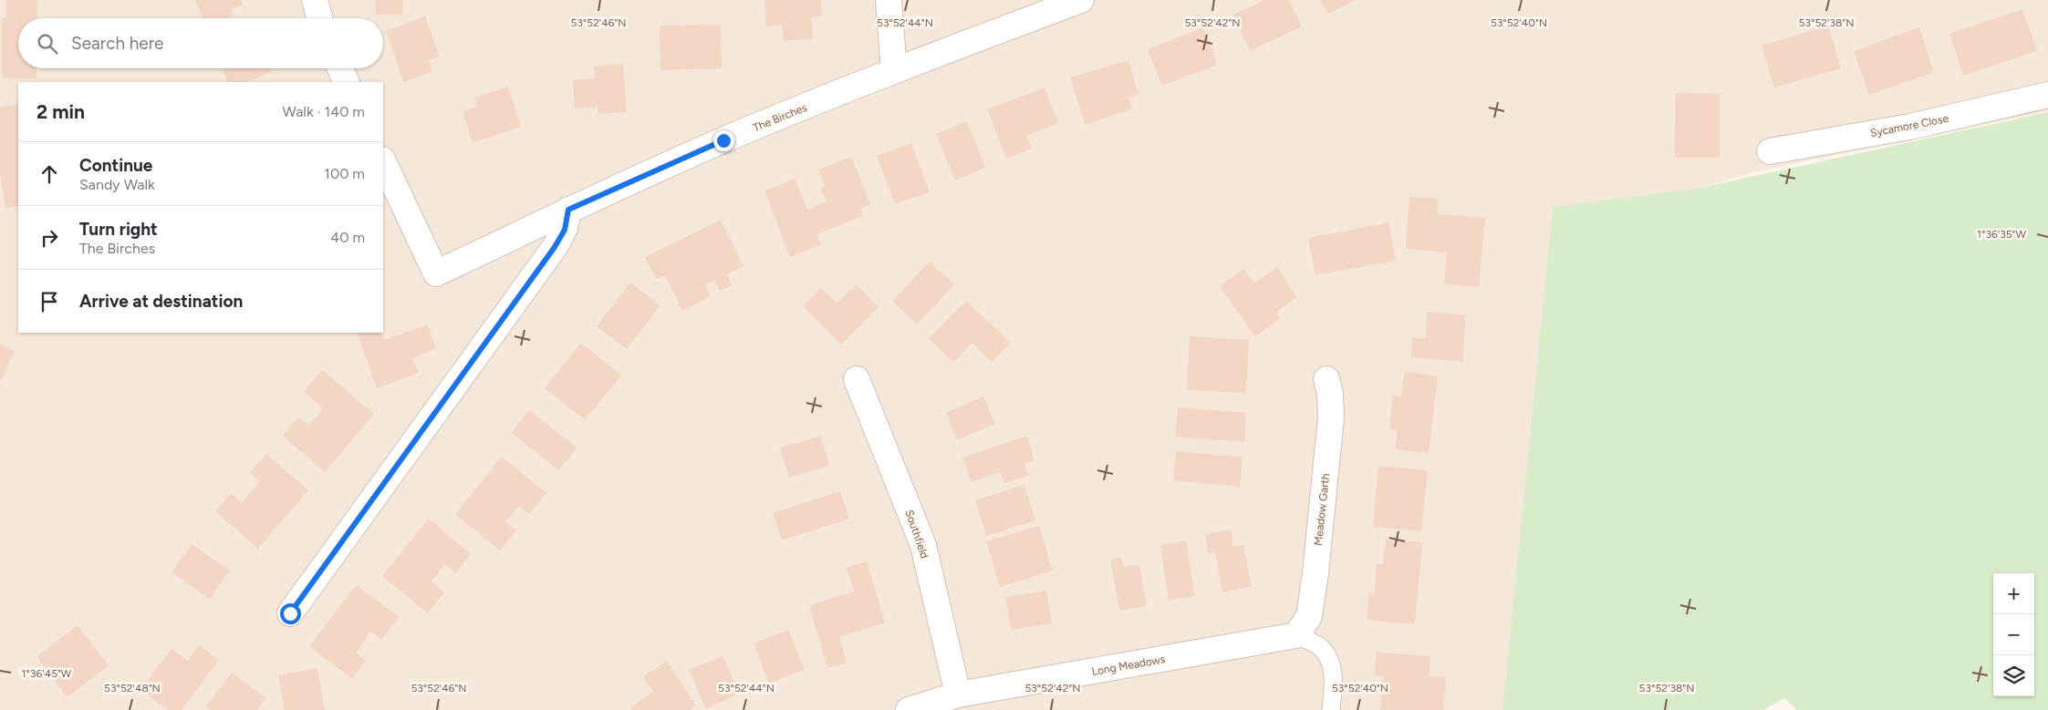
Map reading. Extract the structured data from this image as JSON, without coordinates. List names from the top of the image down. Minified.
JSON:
{"streets":{"street":["The Birches","Sycamore Close","Meadow Garth","Southfield","Long Meadows"]},"crossings":[["Meadow Garth","Long Meadows"],["Southfield","Long Meadows"]],"page":{"search":"Search here","heading":["2 min","Walk · 140 m"],"list":[["Continue","Sandy Walk","100 m"],["Turn right","The Birches","40 m"],"Arrive at destination"],"map_buttons":["+","−"]},"coordinates":["53°52'46\"N","53°52'44\"N","53°52'42\"N","53°52'40\"N","53°52'38\"N","1°36'35\"W","1°36'45\"W","53°52'48\"N"]}
